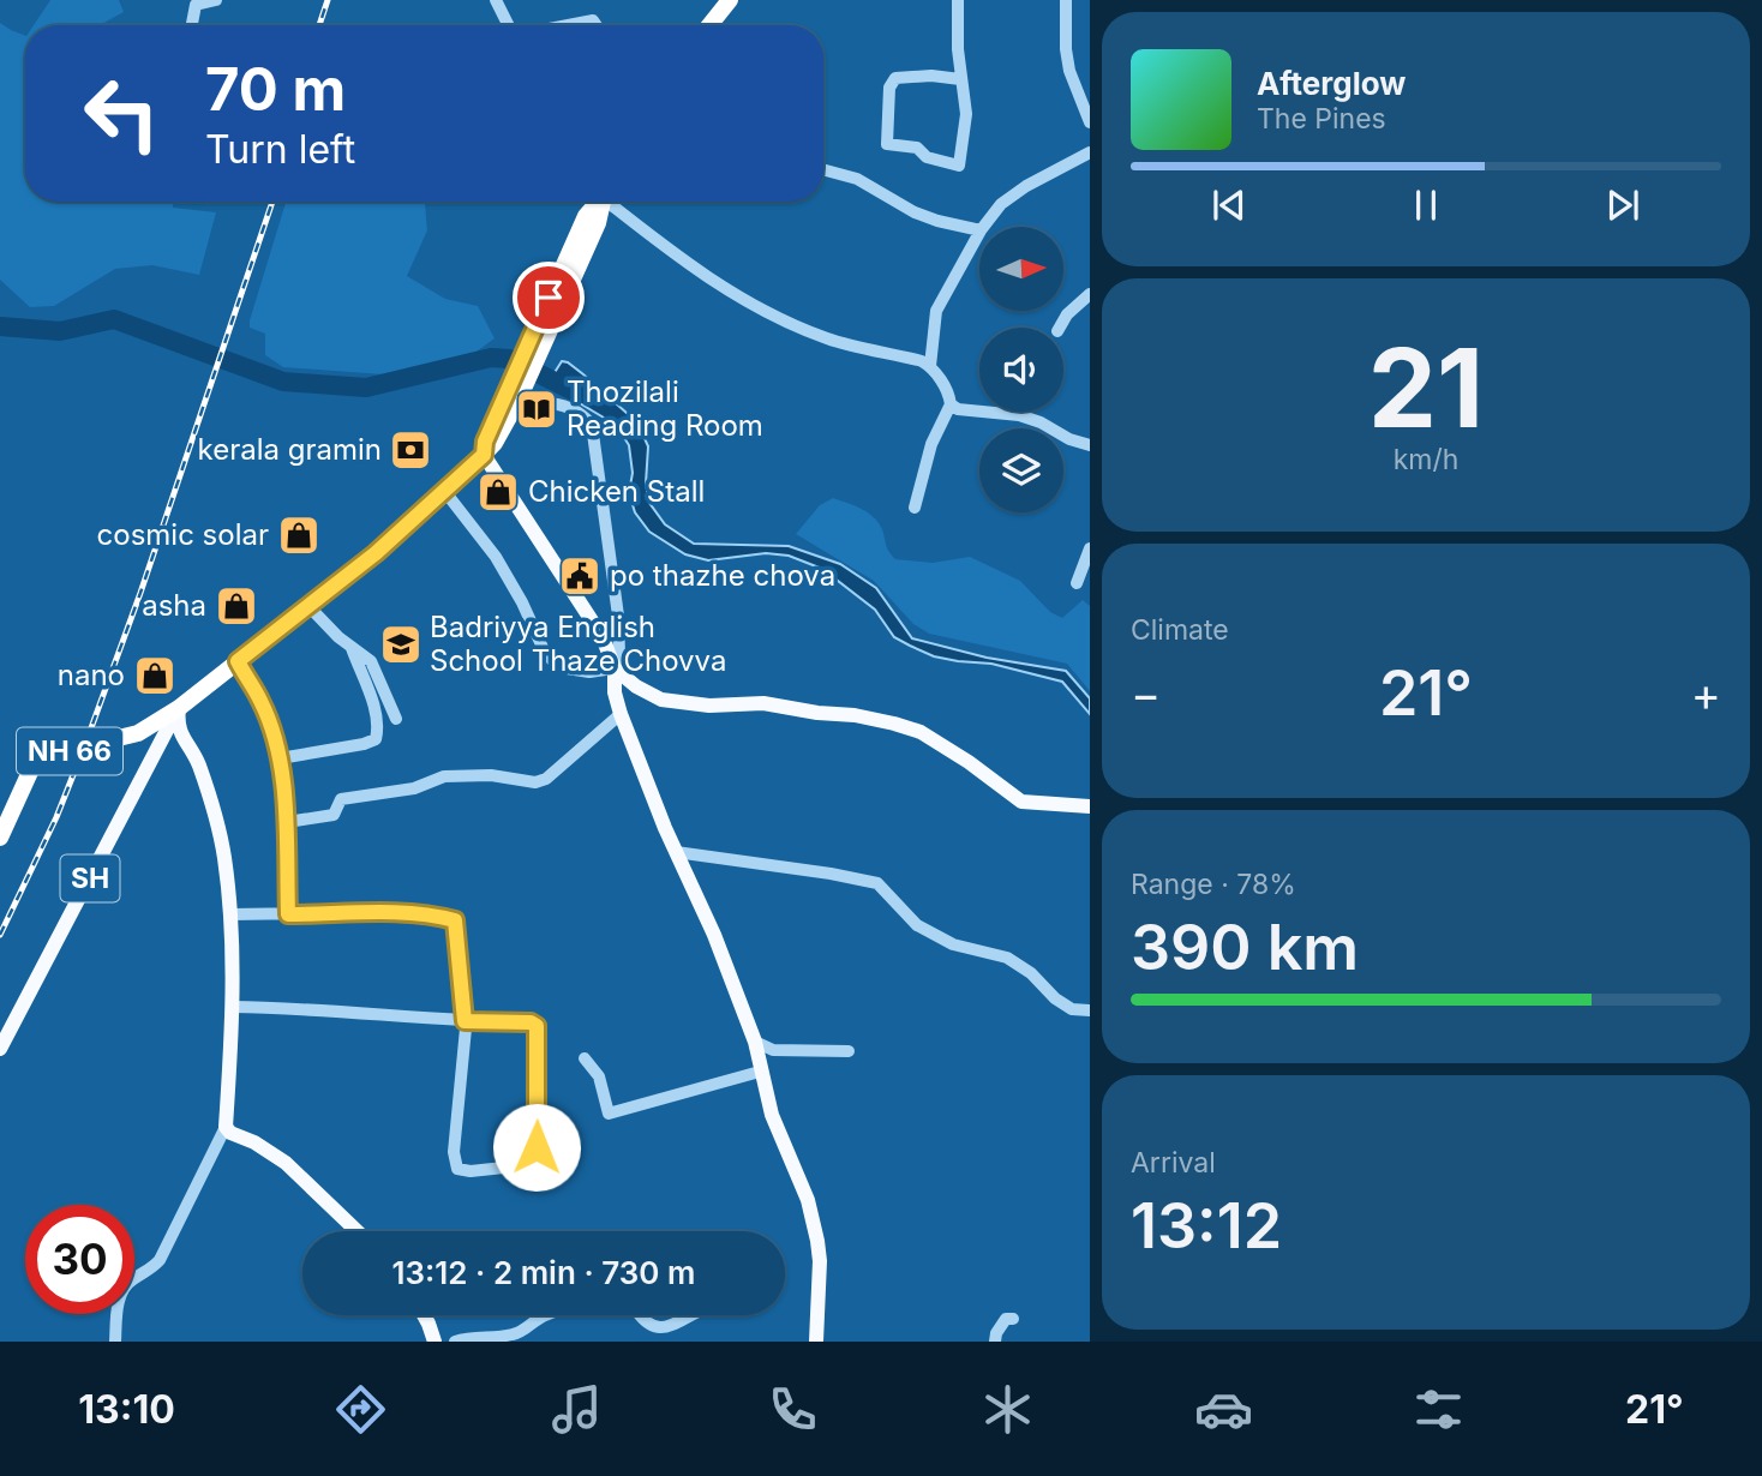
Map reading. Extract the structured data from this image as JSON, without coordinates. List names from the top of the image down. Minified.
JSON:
{"streets":{"highway":["NH 66"],"main road":["SH"]},"crossings":[["NH 66","SH"]],"places":{"library":["Thozilali Reading Room"],"bank":["kerala gramin"],"shop":["Chicken Stall","cosmic solar","asha","nano"],"public building":["po thazhe chova"],"school or university":["Badriyya English School Thaze Chovva"]},"north":"right","page":{"turn":["70 m","Turn left"],"song":["Afterglow","The Pines"],"tile":[["21","km/h"],"Climate",["Range · 78%","390 km"],["Arrival","13:12"]],"heat":["−","21°","+"],"limit":"30","trip":"13:12 · 2 min · 730 m","tabs":["13:10","21°"]}}
